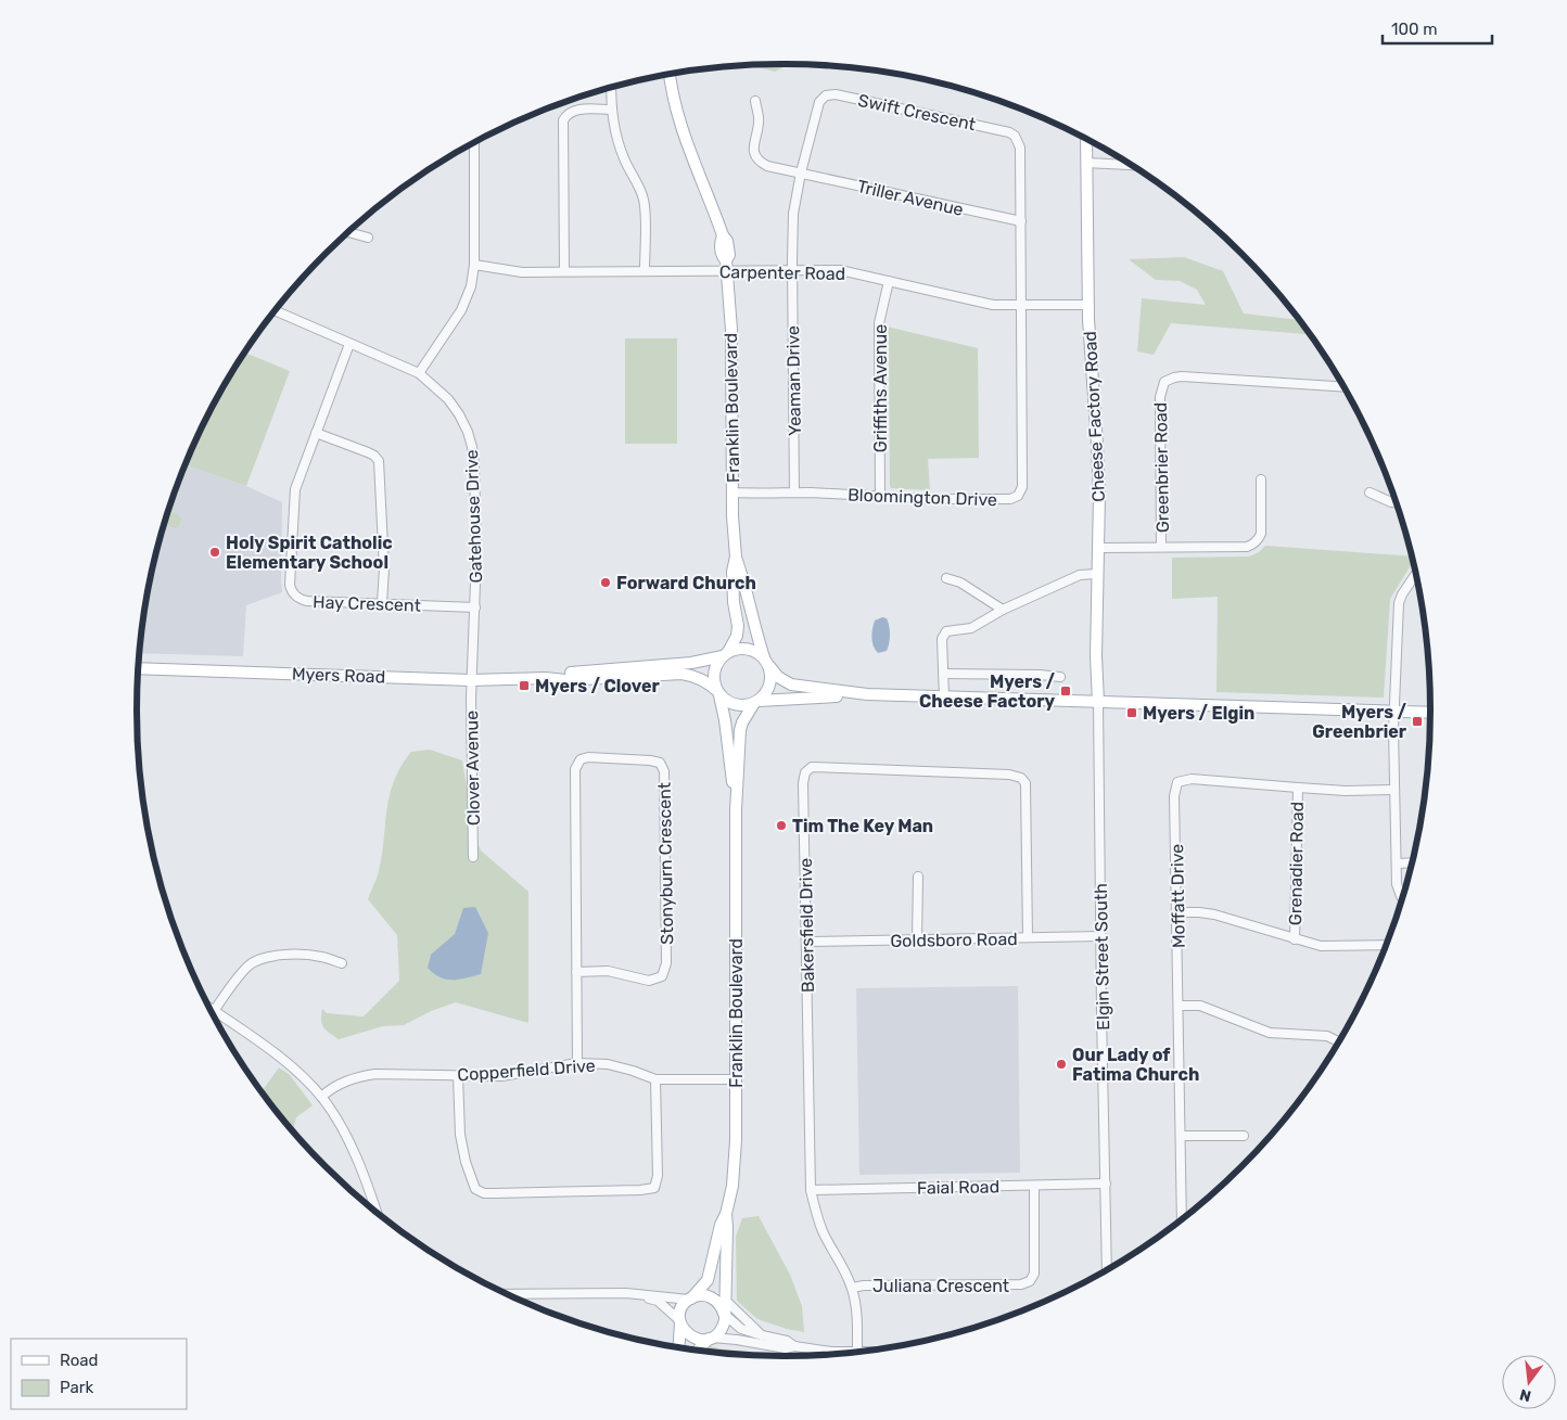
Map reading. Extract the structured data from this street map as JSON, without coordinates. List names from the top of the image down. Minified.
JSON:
{"streets":{"main road":["Franklin Boulevard","Cheese Factory Road","Myers Road"],"street":["Swift Crescent","Triller Avenue","Carpenter Road","Yeaman Drive","Griffiths Avenue","Greenbrier Road","Bloomington Drive","Gatehouse Drive","Hay Crescent","Clover Avenue","Stonyburn Crescent","Grenadier Road","Moffatt Drive","Bakersfield Drive","Goldsboro Road","Elgin Street South","Copperfield Drive","Faial Road","Juliana Crescent"]},"crossings":[["Swift Crescent","Triller Avenue"],["Swift Crescent","Carpenter Road"],["Swift Crescent","Yeaman Drive"],["Swift Crescent","Bloomington Drive"],["Carpenter Road","Yeaman Drive"],["Carpenter Road","Griffiths Avenue"],["Carpenter Road","Franklin Boulevard"],["Carpenter Road","Cheese Factory Road"],["Carpenter Road","Bloomington Drive"],["Yeaman Drive","Bloomington Drive"],["Griffiths Avenue","Bloomington Drive"],["Franklin Boulevard","Bloomington Drive"],["Franklin Boulevard","Myers Road"],["Franklin Boulevard","Copperfield Drive"],["Cheese Factory Road","Elgin Street South"],["Gatehouse Drive","Hay Crescent"],["Gatehouse Drive","Myers Road"],["Gatehouse Drive","Clover Avenue"],["Myers Road","Clover Avenue"],["Stonyburn Crescent","Copperfield Drive"],["Grenadier Road","Moffatt Drive"],["Bakersfield Drive","Goldsboro Road"],["Bakersfield Drive","Faial Road"],["Bakersfield Drive","Juliana Crescent"],["Goldsboro Road","Elgin Street South"],["Elgin Street South","Faial Road"],["Faial Road","Juliana Crescent"]],"places":{"other":["Holy Spirit Catholic Elementary School","Forward Church","Tim The Key Man","Our Lady of Fatima Church"],"transit":["Myers / Clover","Myers / Cheese Factory","Myers / Elgin","Myers / Greenbrier"]},"legend":["Road","Park"],"scale_bar":"100 m","north":"bottom"}
